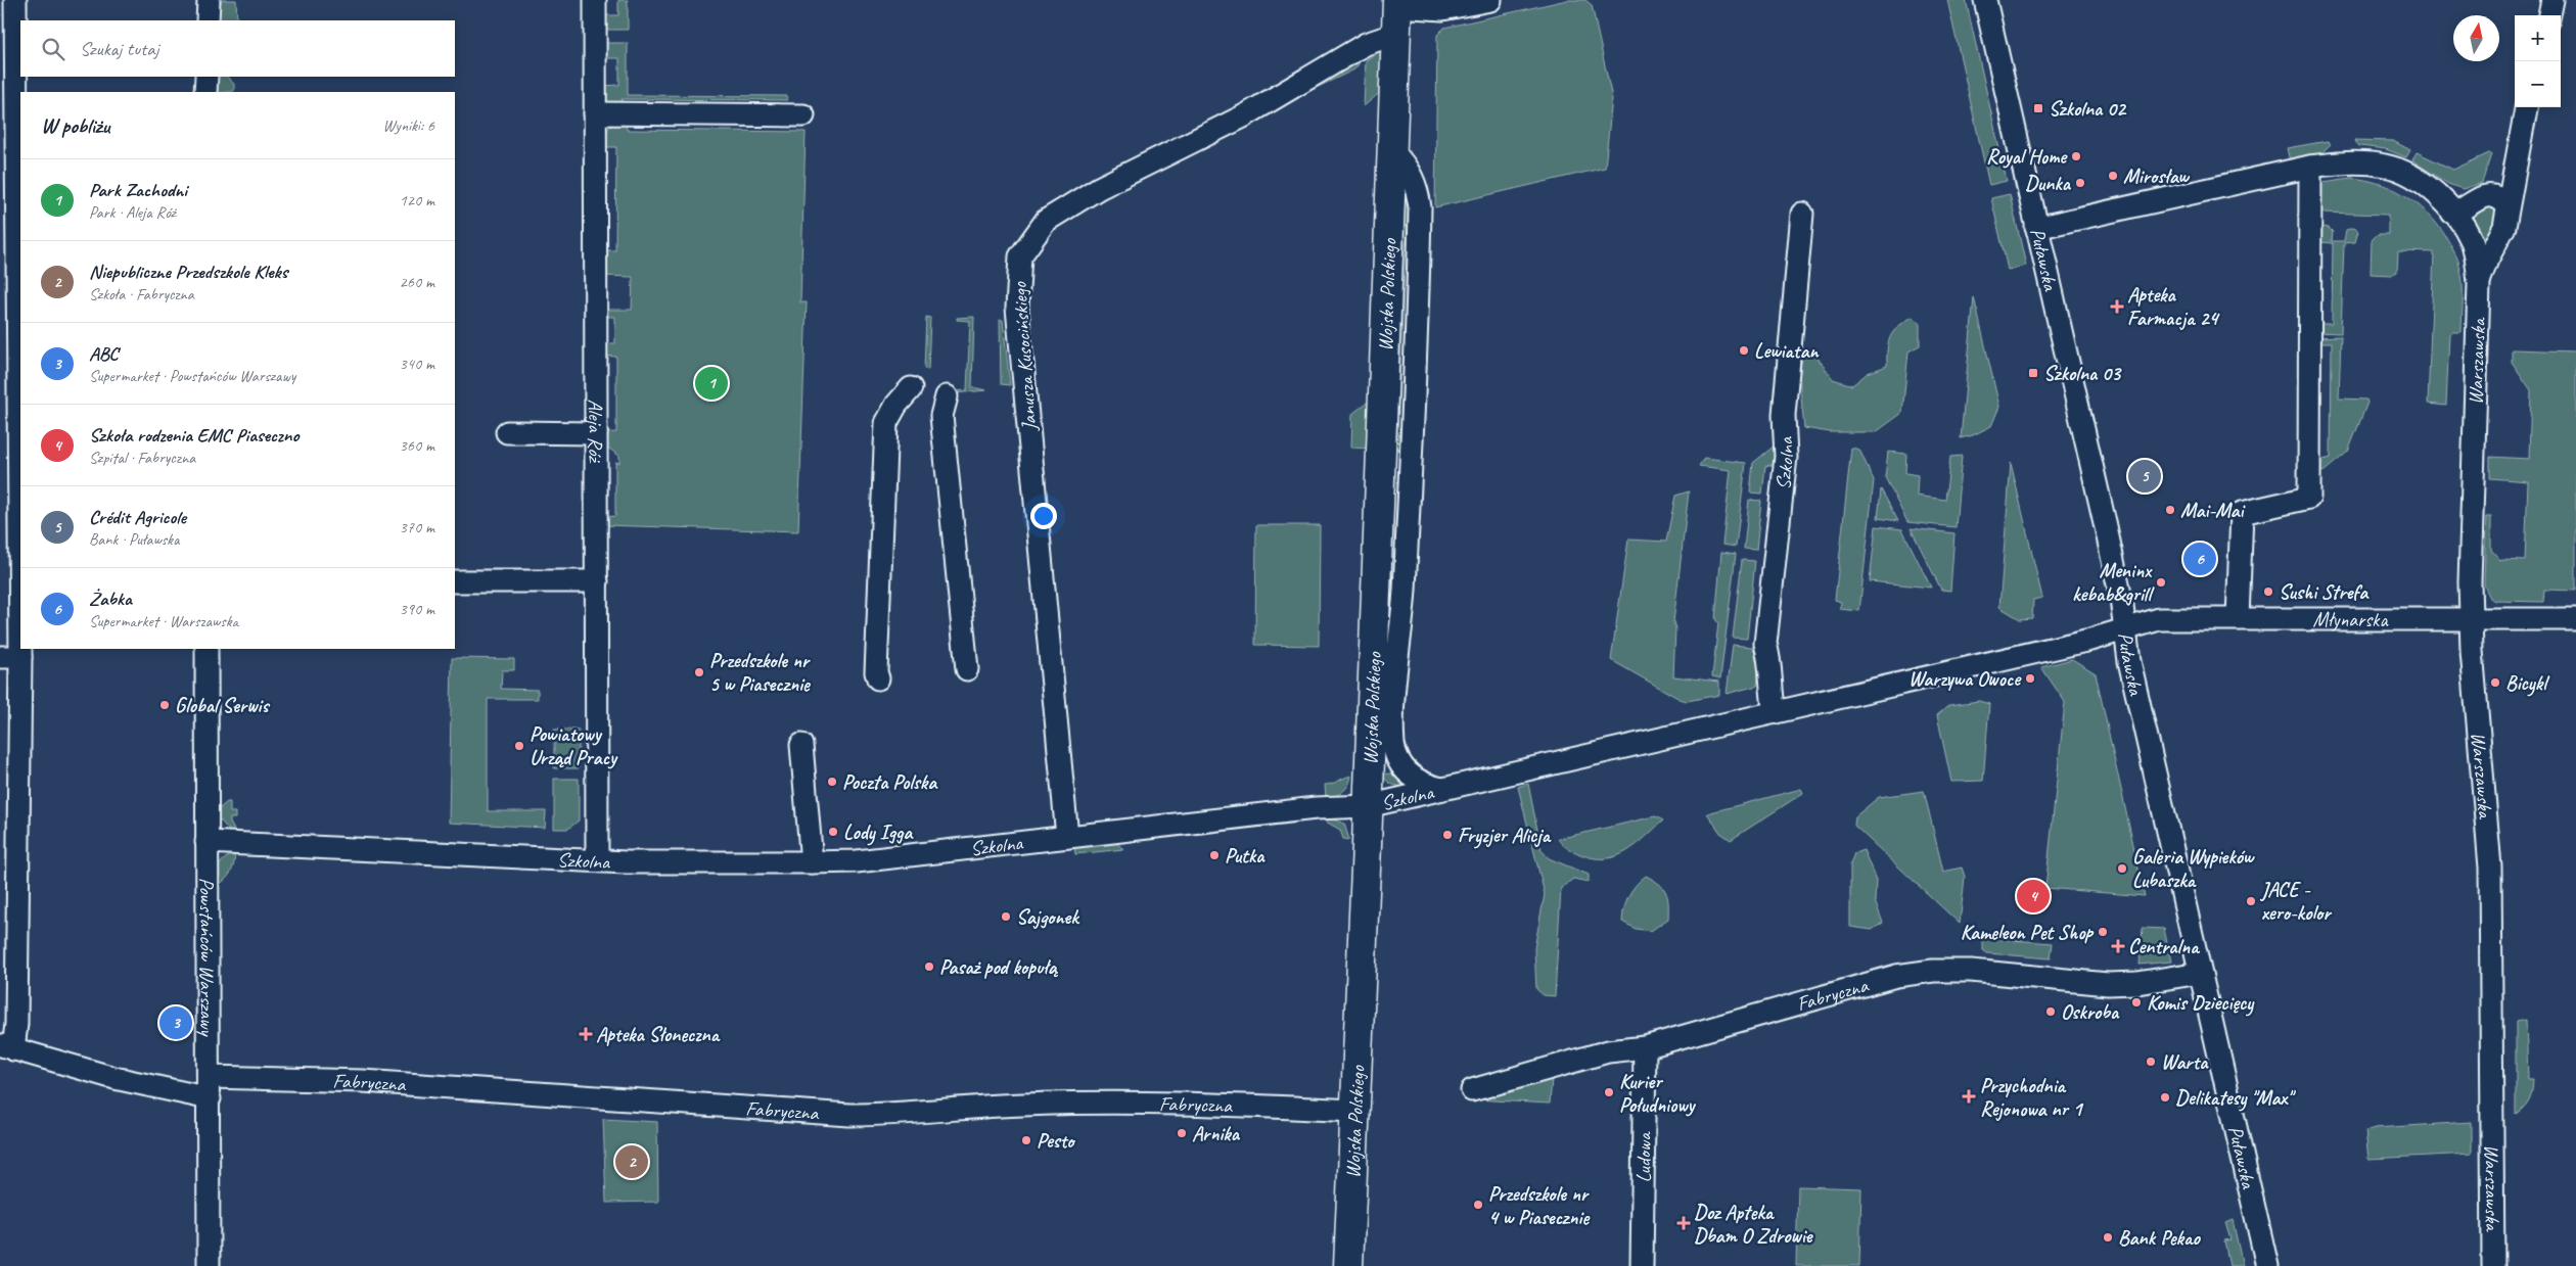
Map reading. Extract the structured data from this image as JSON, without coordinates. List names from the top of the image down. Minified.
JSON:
{"streets":{"street":["Puławska","Wojska Polskiego","Janusza Kusocińskiego","Warszawska","Aleja Róż","Szkolna","Młynarska","Powstańców Warszawy","Fabryczna","Ludowa"]},"crossings":[["Puławska","Warszawska"],["Puławska","Szkolna"],["Puławska","Młynarska"],["Puławska","Fabryczna"],["Wojska Polskiego","Janusza Kusocińskiego"],["Wojska Polskiego","Szkolna"],["Wojska Polskiego","Fabryczna"],["Janusza Kusocińskiego","Szkolna"],["Warszawska","Młynarska"],["Aleja Róż","Szkolna"],["Szkolna","Młynarska"],["Szkolna","Powstańców Warszawy"],["Powstańców Warszawy","Fabryczna"],["Fabryczna","Ludowa"]],"places":{"transit":["Szkolna 02","Szkolna 03"],"other":["Royal Home","Mirosław","Dunka","Lewiatan","Mai-Mai","Meninx kebab&grill","Sushi Strefa","Przedszkole nr 5 w Piasecznie","Warzywa Owoce","Bicykl","Global Serwis","Powiatowy Urząd Pracy","Poczta Polska","Lody Igga","Fryzjer Alicja","Putka","Galeria Wypieków Lubaszka","JACE - xero-kolor","Sajgonek","Kameleon Pet Shop","Pasaż pod kopułą","Komis Dziecięcy","Oskroba","Warta","Kurier Południowy","Delikatesy \"Max\"","Arnika","Pesto","Przedszkole nr 4 w Piasecznie","Bank Pekao"],"health":["Apteka Farmacja 24","Centralna","Apteka Słoneczna","Przychodnia Rejonowa nr 1","Doz Apteka Dbam O Zdrowie"]},"north":"top","page":{"map_buttons":["+","−"],"search":"Szukaj tutaj","heading":["W pobliżu","Wyniki: 6"],"list":[{"mark":"1","name":"Park Zachodni","note":"Park · Aleja Róż","value":"120 m"},{"mark":"2","name":"Niepubliczne Przedszkole Kleks","note":"Szkoła · Fabryczna","value":"260 m"},{"mark":"3","name":"ABC","note":"Supermarket · Powstańców Warszawy","value":"340 m"},{"mark":"4","name":"Szkoła rodzenia EMC Piaseczno","note":"Szpital · Fabryczna","value":"360 m"},{"mark":"5","name":"Crédit Agricole","note":"Bank · Puławska","value":"370 m"},{"mark":"6","name":"Żabka","note":"Supermarket · Warszawska","value":"390 m"}],"pins":["1","5","6","4","3","2"]}}
